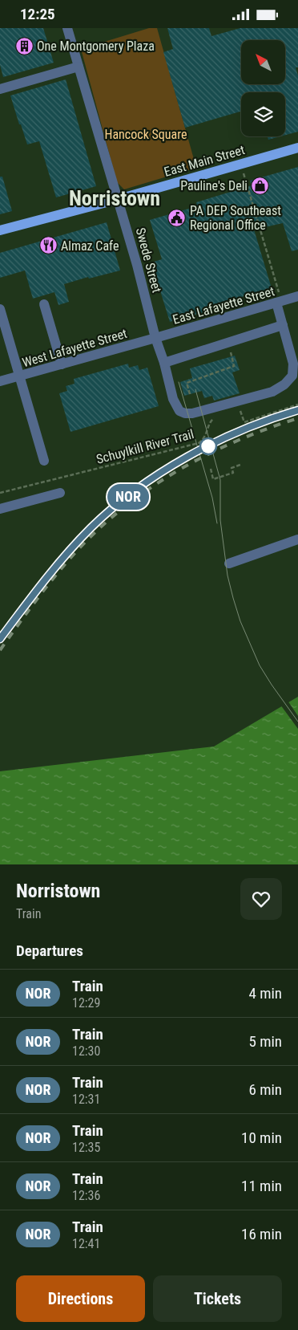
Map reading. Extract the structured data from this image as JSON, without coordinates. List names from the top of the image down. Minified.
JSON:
{"streets":{"main road":["East Main Street"],"street":["Swede Street","East Lafayette Street","West Lafayette Street"],"path":["Schuylkill River Trail"]},"crossings":[["East Main Street","Swede Street"],["Swede Street","East Lafayette Street"],["Swede Street","West Lafayette Street"],["East Lafayette Street","West Lafayette Street"]],"districts":["Norristown"],"parks":["Hancock Square"],"places":{"building":["One Montgomery Plaza"],"shop":["Pauline's Deli"],"public building":["PA DEP Southeast Regional Office"],"restaurant":["Almaz Cafe"]},"north":"top left","page":{"status":"12:25","on_map":"NOR","heading":[["Norristown","Train"],"Departures"],"list":[{"mark":"NOR","name":"Train","note":"12:29","value":"4 min"},{"mark":"NOR","name":"Train","note":"12:30","value":"5 min"},{"mark":"NOR","name":"Train","note":"12:31","value":"6 min"},{"mark":"NOR","name":"Train","note":"12:35","value":"10 min"},{"mark":"NOR","name":"Train","note":"12:36","value":"11 min"},{"mark":"NOR","name":"Train","note":"12:41","value":"16 min"}],"buttons":["Directions","Tickets"]}}
